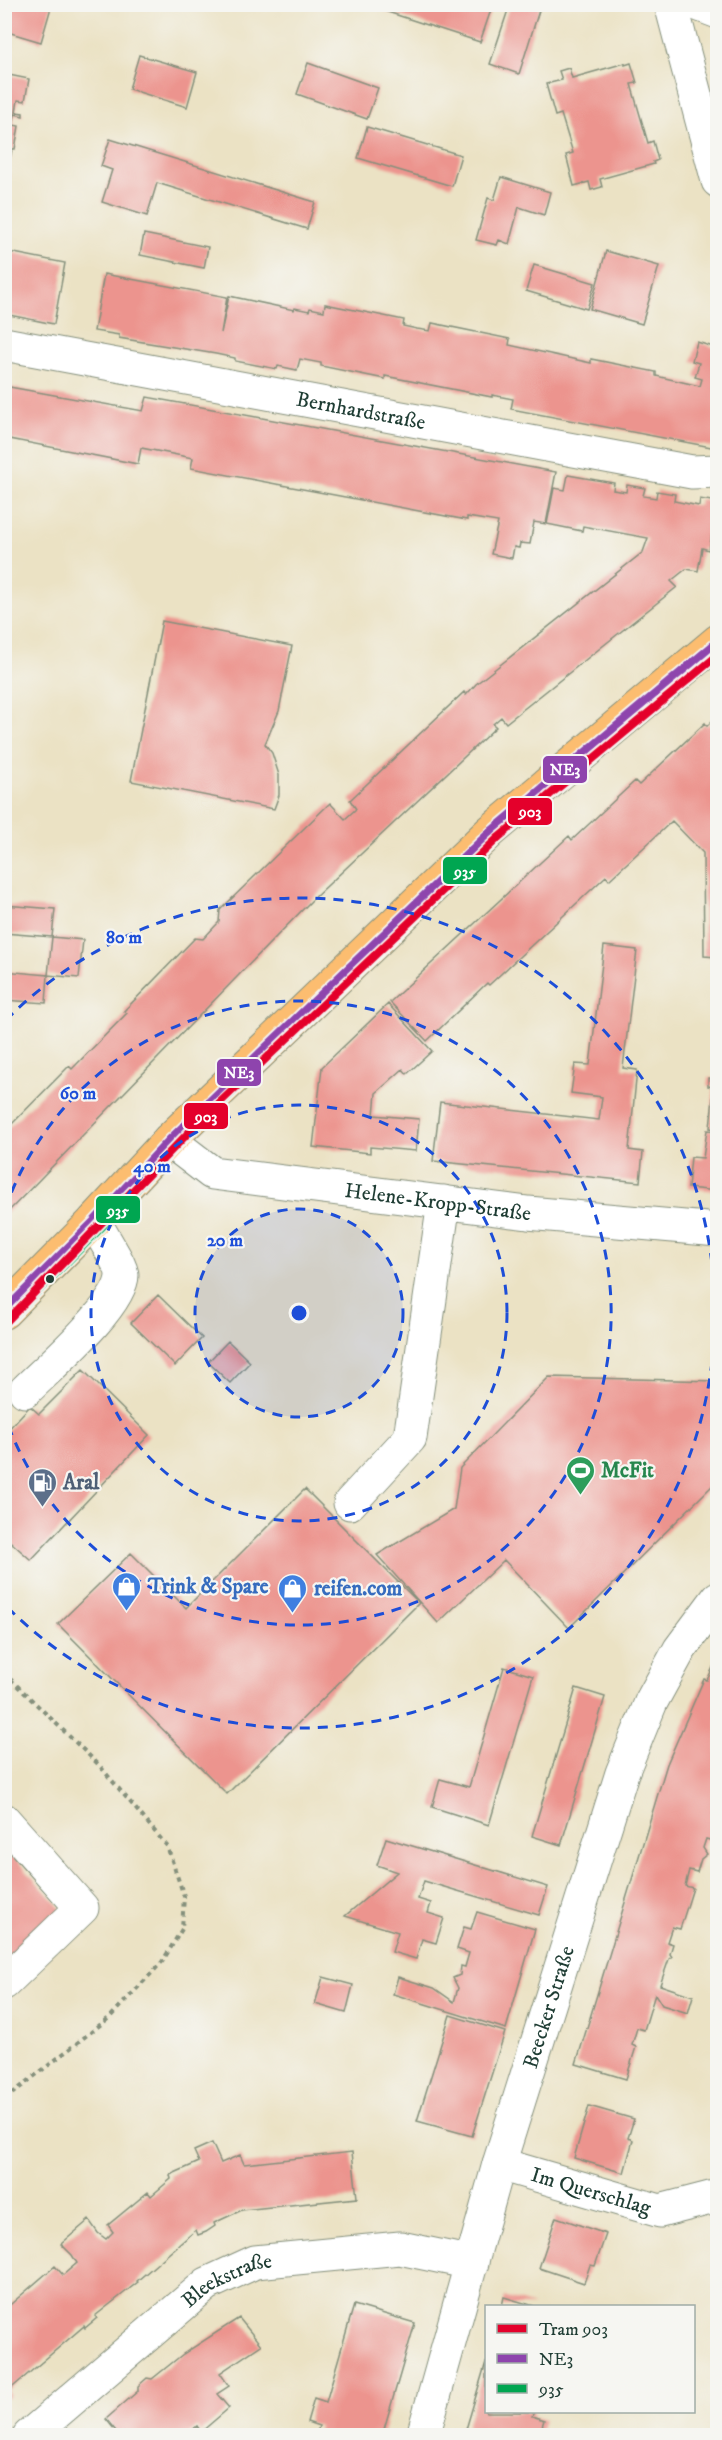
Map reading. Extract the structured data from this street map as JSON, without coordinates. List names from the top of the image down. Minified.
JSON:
{"streets":{"street":["Bernhardstraße","Helene-Kropp-Straße","Beecker Straße","Im Querschlag","Bleekstraße"]},"crossings":[["Beecker Straße","Im Querschlag"],["Beecker Straße","Bleekstraße"]],"places":{"sports":["McFit"],"fuel station":["Aral"],"shop":["Trink & Spare","reifen.com"]},"lines":["transit line NE3","tram line 903","transit line 935"],"legend":["Tram 903","NE3","935"],"rings":["80 m","60 m","40 m","20 m"]}
